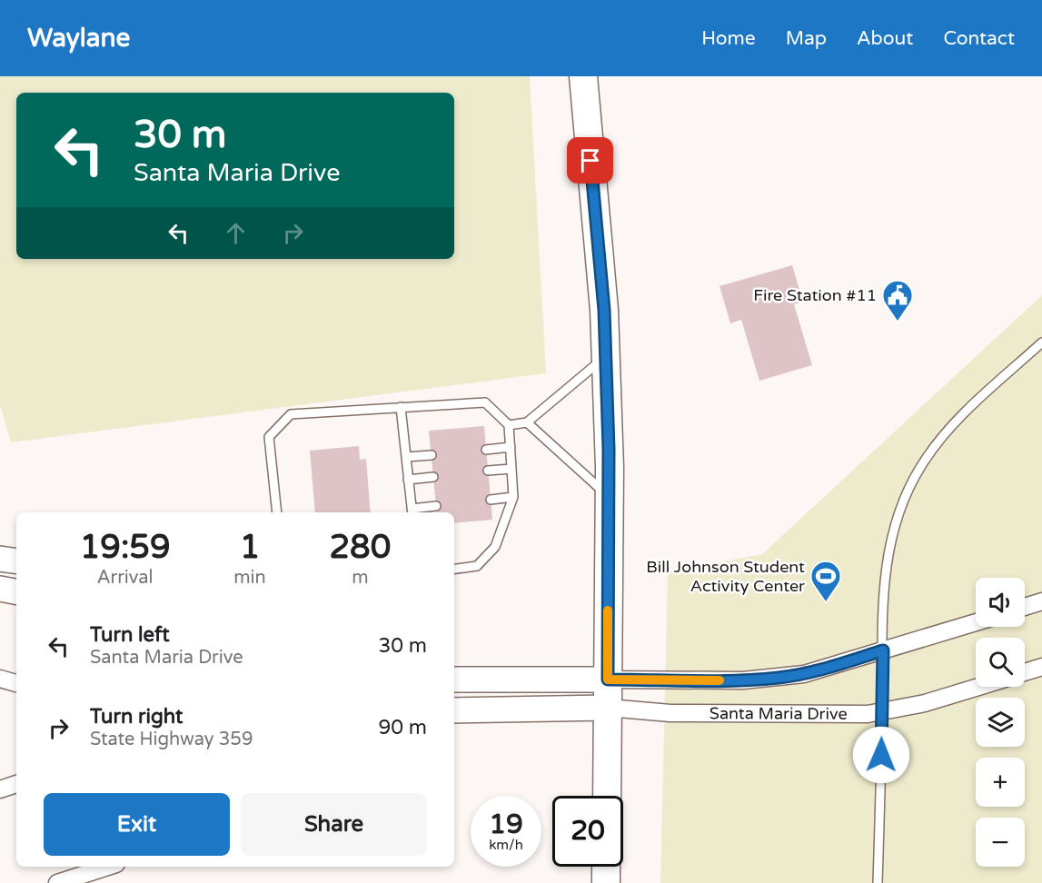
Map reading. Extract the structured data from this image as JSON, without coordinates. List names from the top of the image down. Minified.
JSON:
{"streets":{"street":["Santa Maria Drive"]},"places":{"public building":["Fire Station #11"],"sports":["Bill Johnson Student Activity Center"]},"page":{"header":"Waylane","nav":["Home","Map","About","Contact"],"turn":["30 m","Santa Maria Drive"],"eta":["19:59","Arrival","1","min","280","m"],"map_buttons":["+","−"],"list":[{"name":"Turn left","note":"Santa Maria Drive","value":"30 m"},{"name":"Turn right","note":"State Highway 359","value":"90 m"}],"buttons":["Exit","Share"],"speed":"19 km/h","limit":"20"}}
